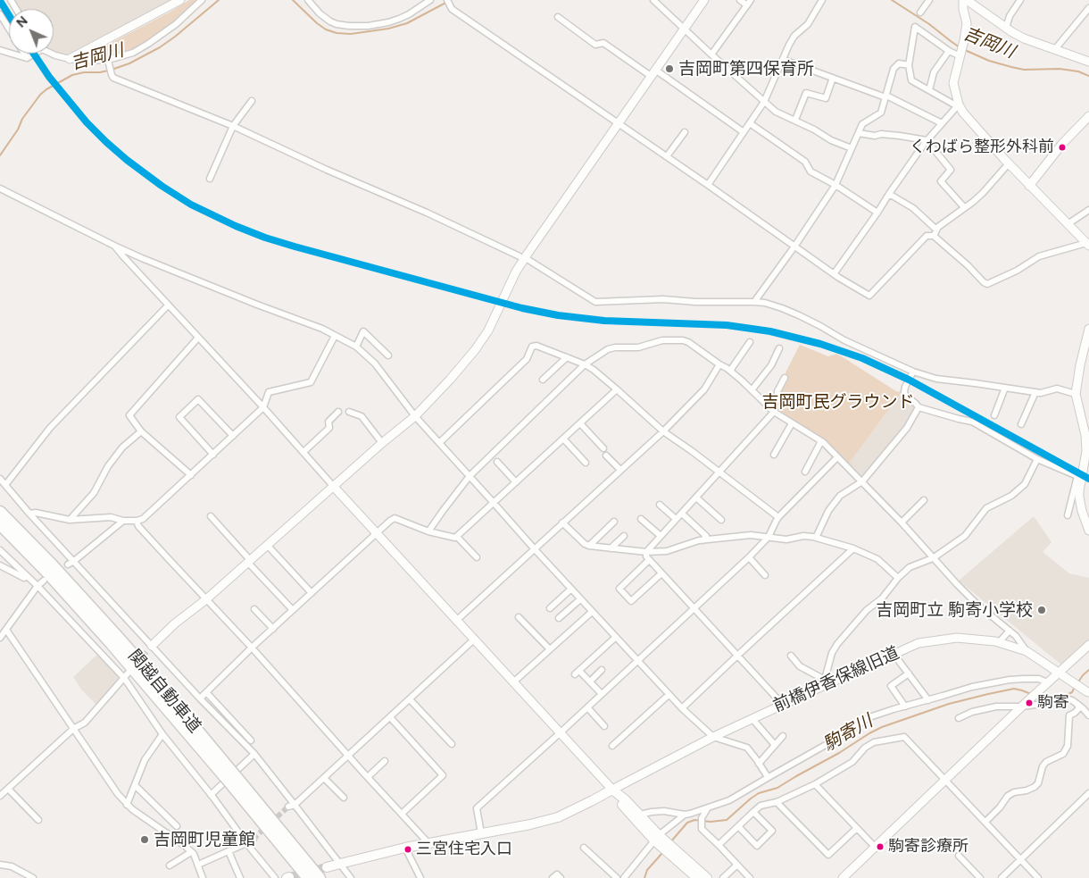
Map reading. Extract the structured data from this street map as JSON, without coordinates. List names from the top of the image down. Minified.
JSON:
{"streets":{"highway":["関越自動車道"],"street":["前橋伊香保線旧道"]},"water":["吉岡川","駒寄川"],"parks":["吉岡町民グラウンド"],"places":["吉岡町第四保育所","くわばら整形外科前","吉岡町立 駒寄小学校","駒寄","吉岡町児童館","駒寄診療所","三宮住宅入口"],"north":"top left"}
